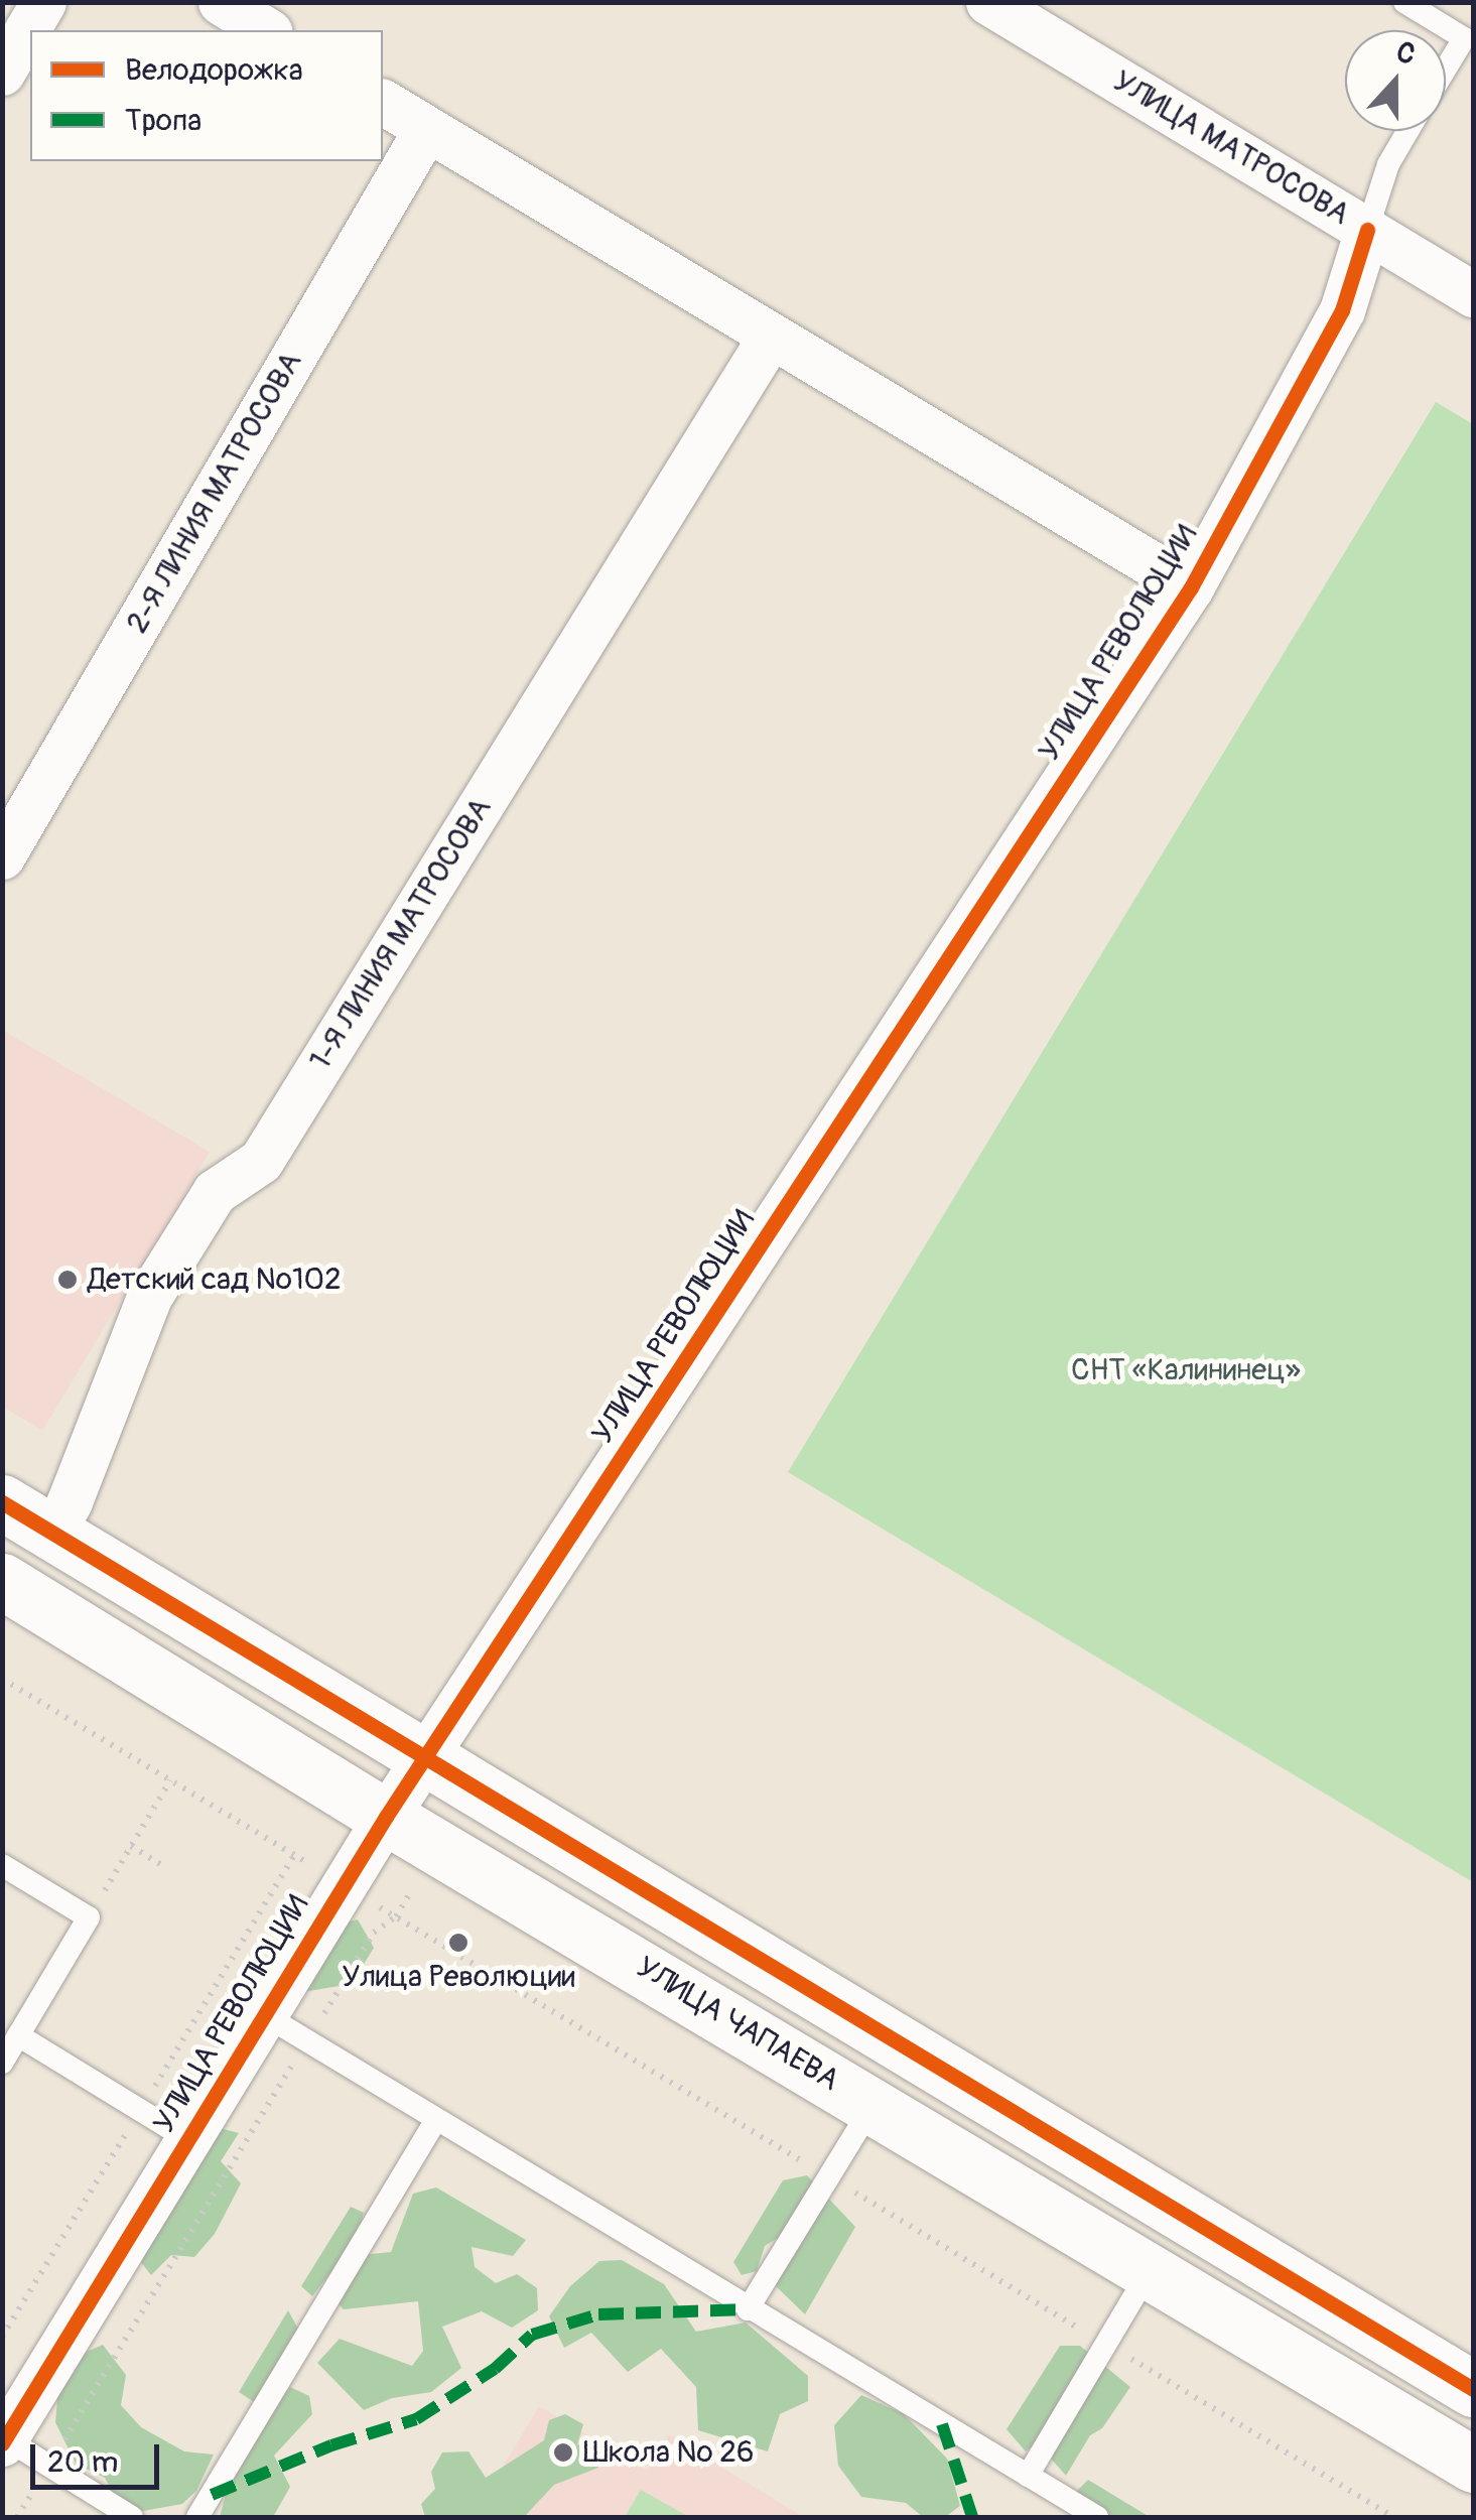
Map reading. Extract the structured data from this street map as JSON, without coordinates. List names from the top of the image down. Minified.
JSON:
{"streets":{"street":["УЛИЦА МАТРОСОВА","2-Я ЛИНИЯ МАТРОСОВА","УЛИЦА РЕВОЛЮЦИИ","1-Я ЛИНИЯ МАТРОСОВА","УЛИЦА ЧАПАЕВА"]},"crossings":[["УЛИЦА МАТРОСОВА","УЛИЦА РЕВОЛЮЦИИ"],["УЛИЦА РЕВОЛЮЦИИ","УЛИЦА ЧАПАЕВА"]],"parks":["СНТ «Калининец»"],"places":["Детский сад №102","Улица Революции","Школа № 26"],"legend":["Велодорожка","Тропа"],"scale_bar":"20 m","north":"top"}
